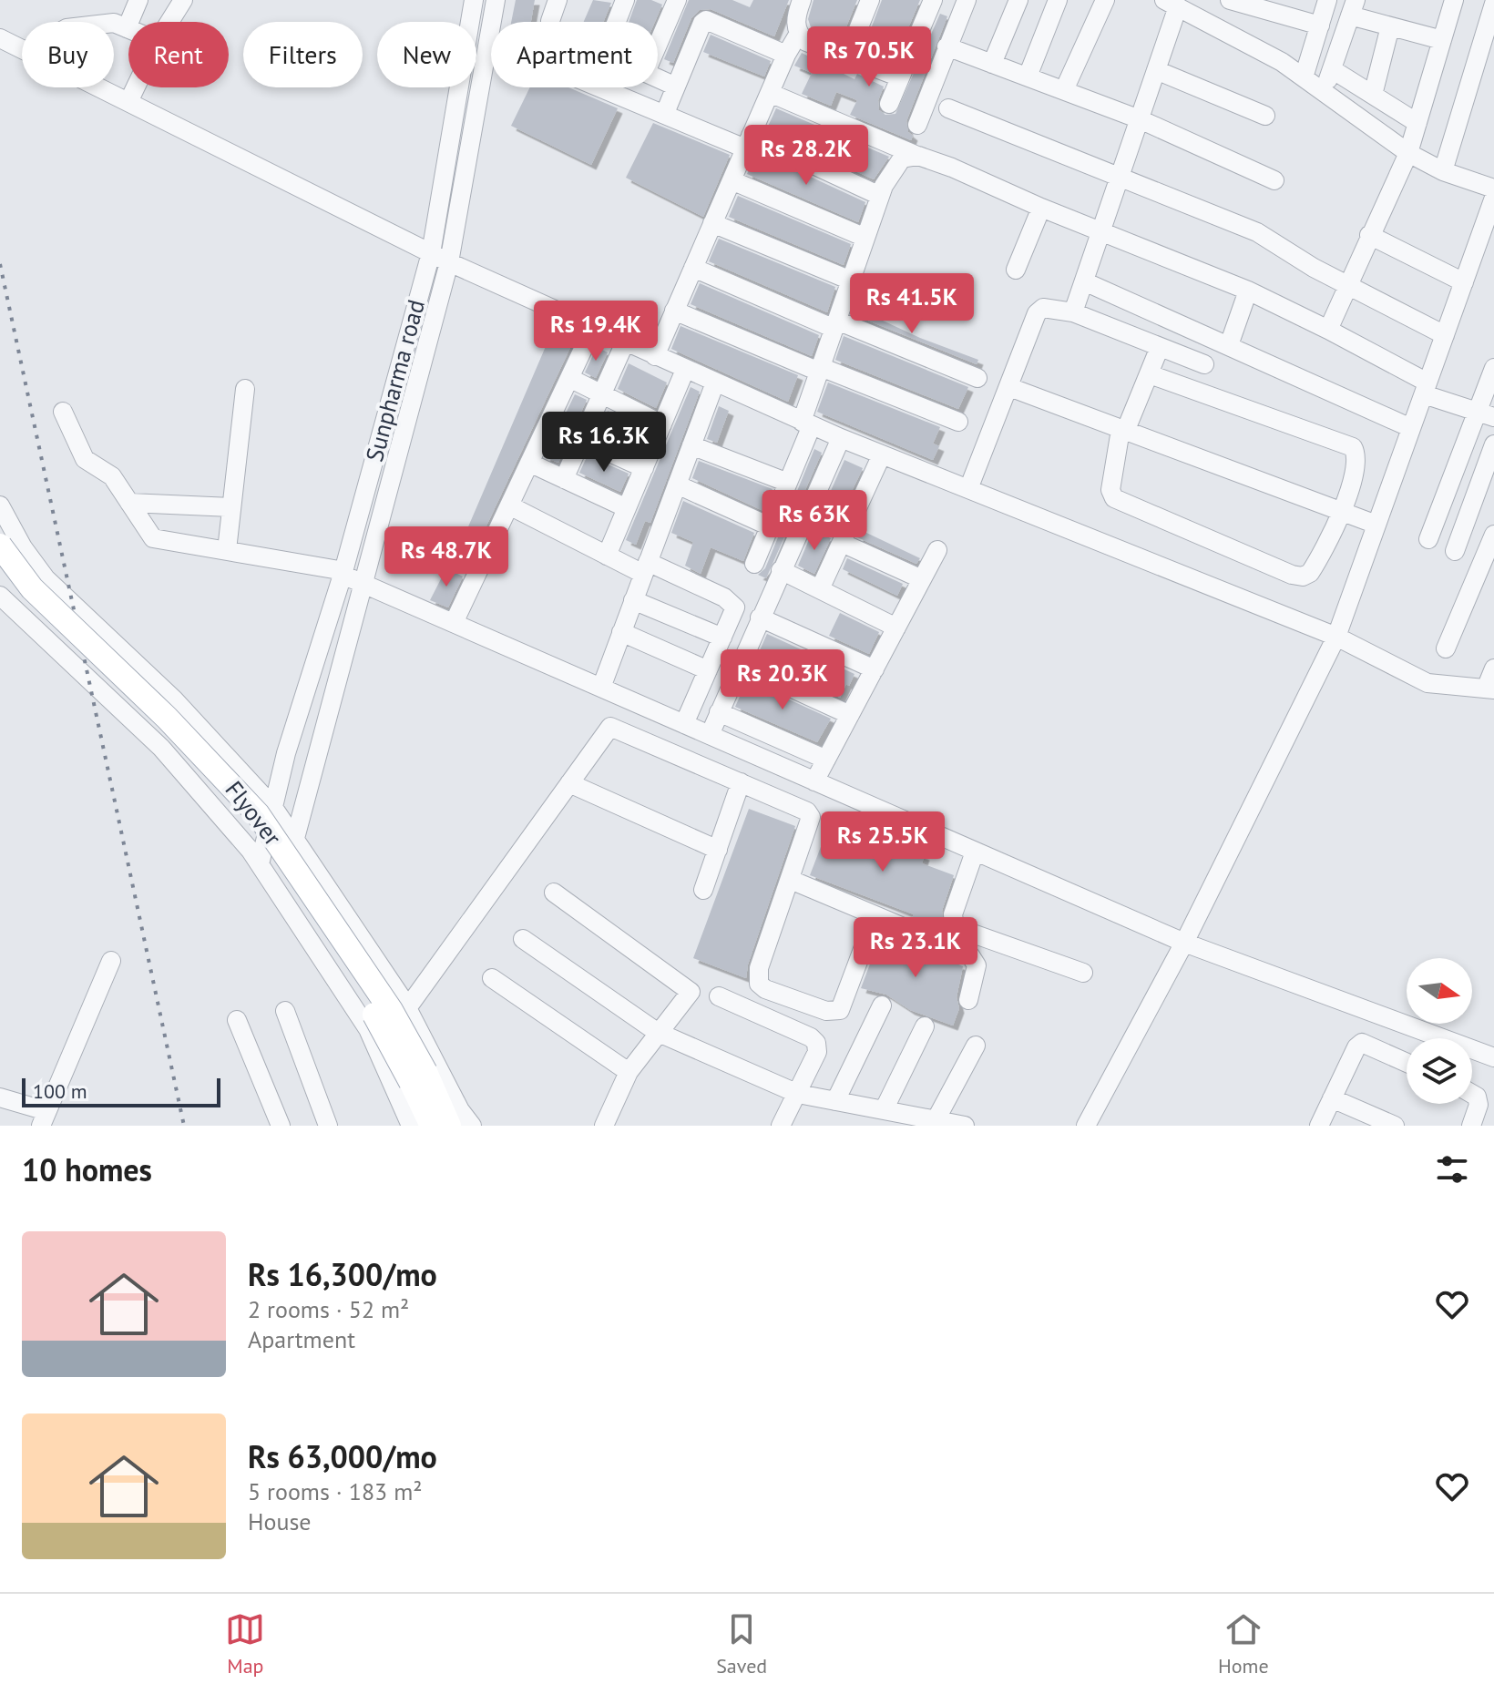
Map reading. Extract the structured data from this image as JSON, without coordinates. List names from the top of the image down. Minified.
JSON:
{"streets":{"main road":["Flyover"],"street":["Sunpharma road"]},"scale_bar":"100 m","north":"right","page":{"chip":["Buy","Rent","Filters","New","Apartment"],"price":["Rs 70.5K","Rs 28.2K","Rs 41.5K","Rs 19.4K","Rs 16.3K","Rs 63K","Rs 48.7K","Rs 20.3K","Rs 25.5K","Rs 23.1K"],"scale":"100 m","heading":"10 homes","list":[{"name":"Rs 16,300/mo","note":"2 rooms · 52 m² · Apartment"},{"name":"Rs 63,000/mo","note":"5 rooms · 183 m² · House"}],"tabs":["Map","Saved","Home"]}}
